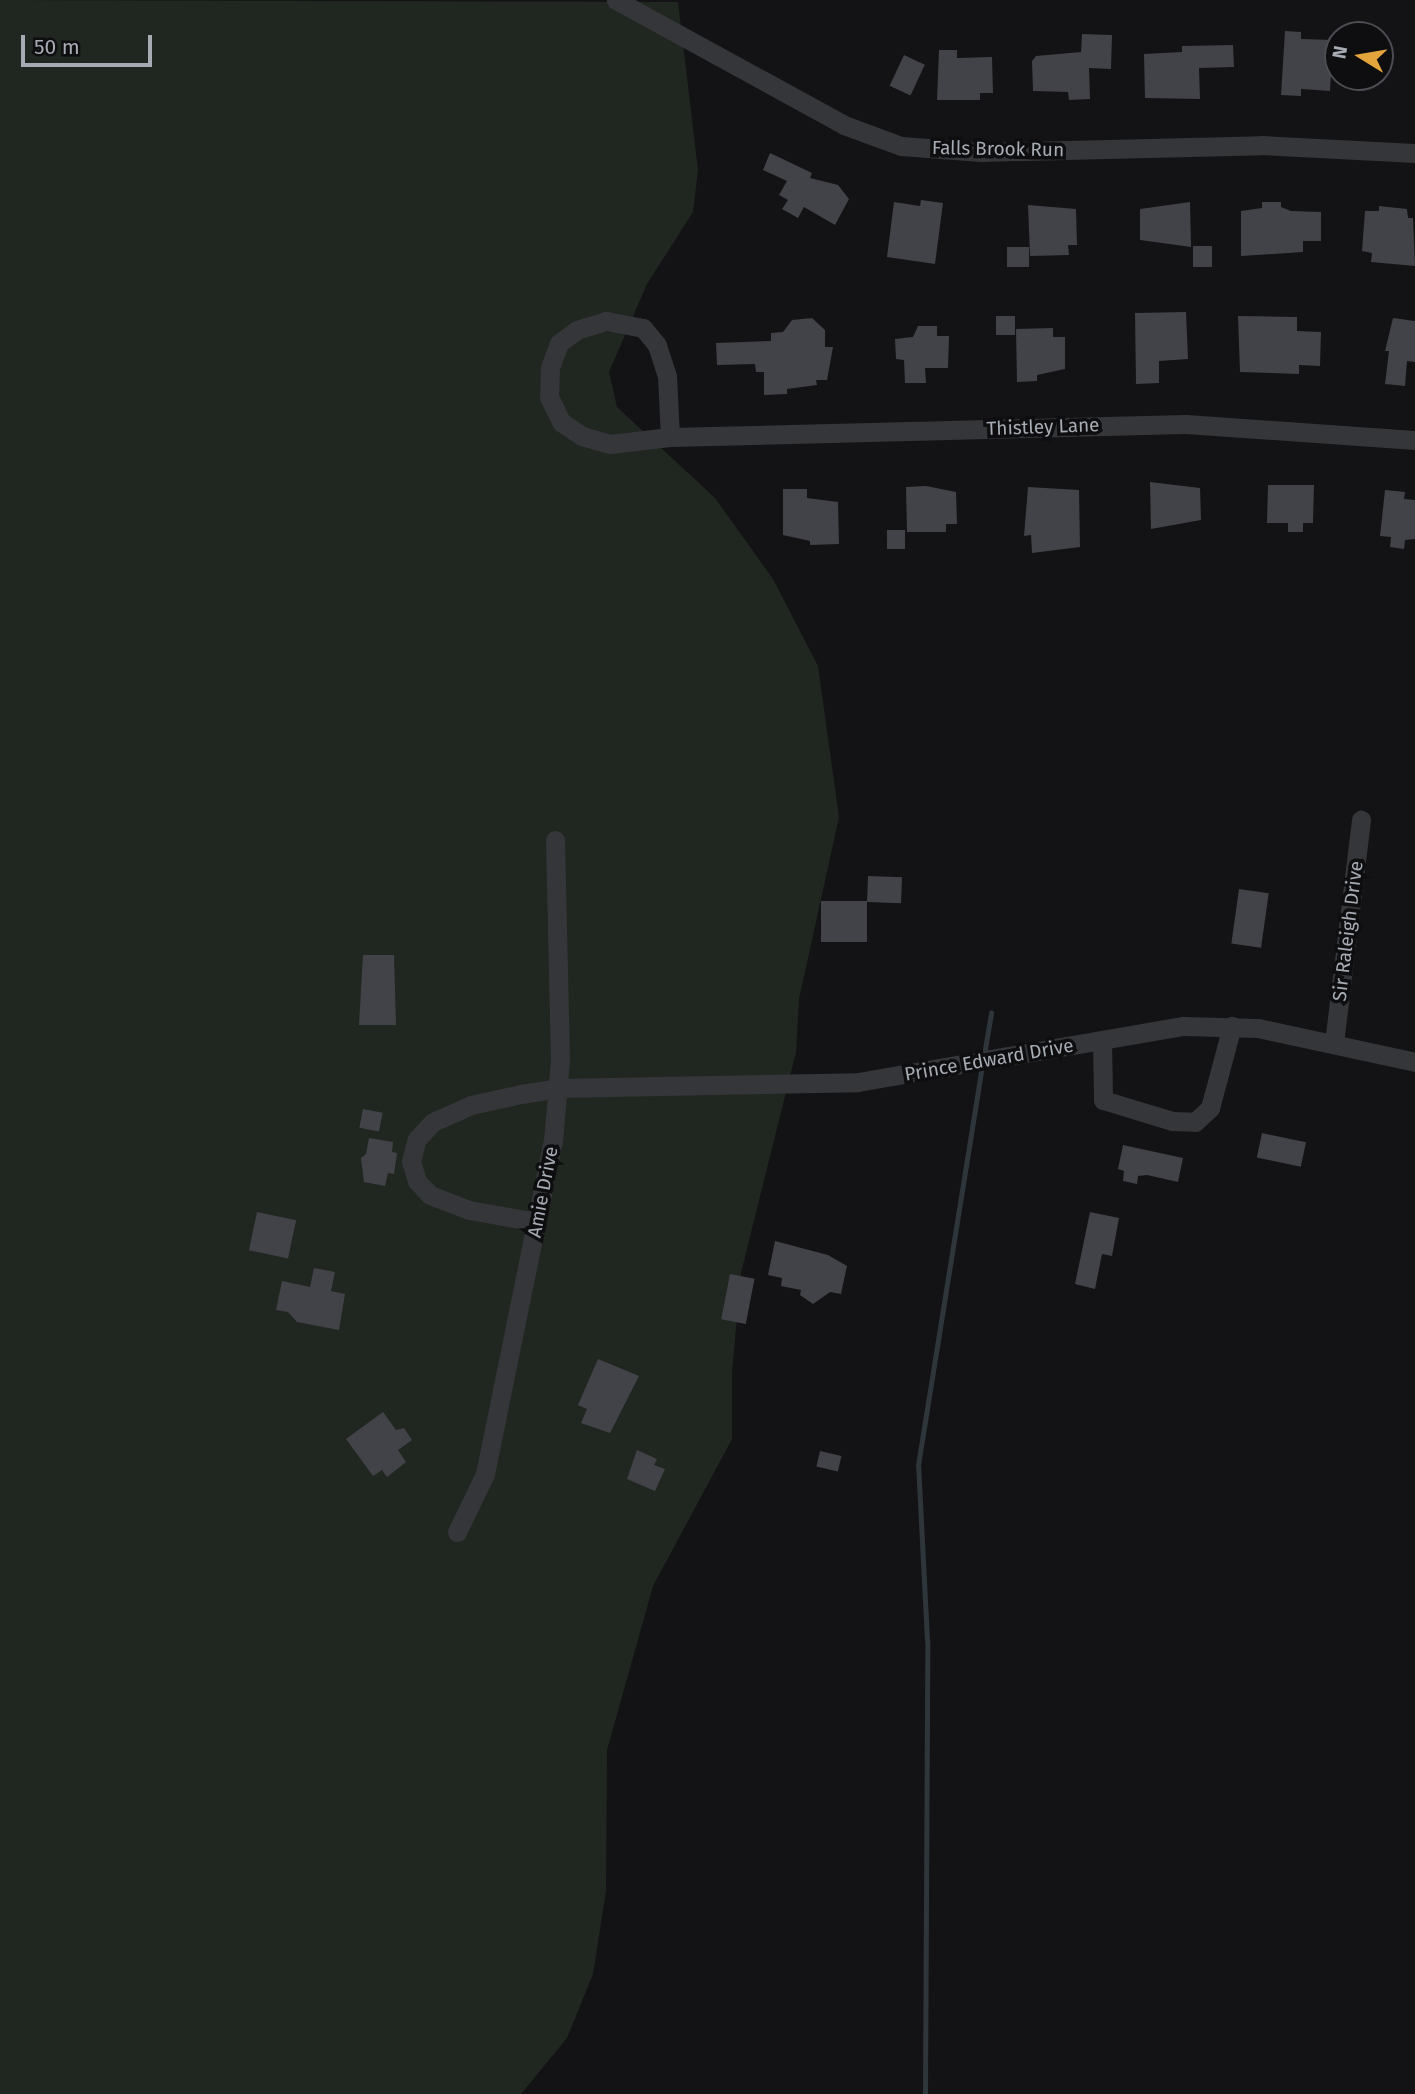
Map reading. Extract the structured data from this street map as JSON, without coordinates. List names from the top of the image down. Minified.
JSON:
{"streets":{"street":["Falls Brook Run","Thistley Lane","Sir Raleigh Drive","Prince Edward Drive","Amie Drive"]},"crossings":[["Sir Raleigh Drive","Prince Edward Drive"],["Prince Edward Drive","Amie Drive"]],"scale_bar":"50 m","north":"left"}
